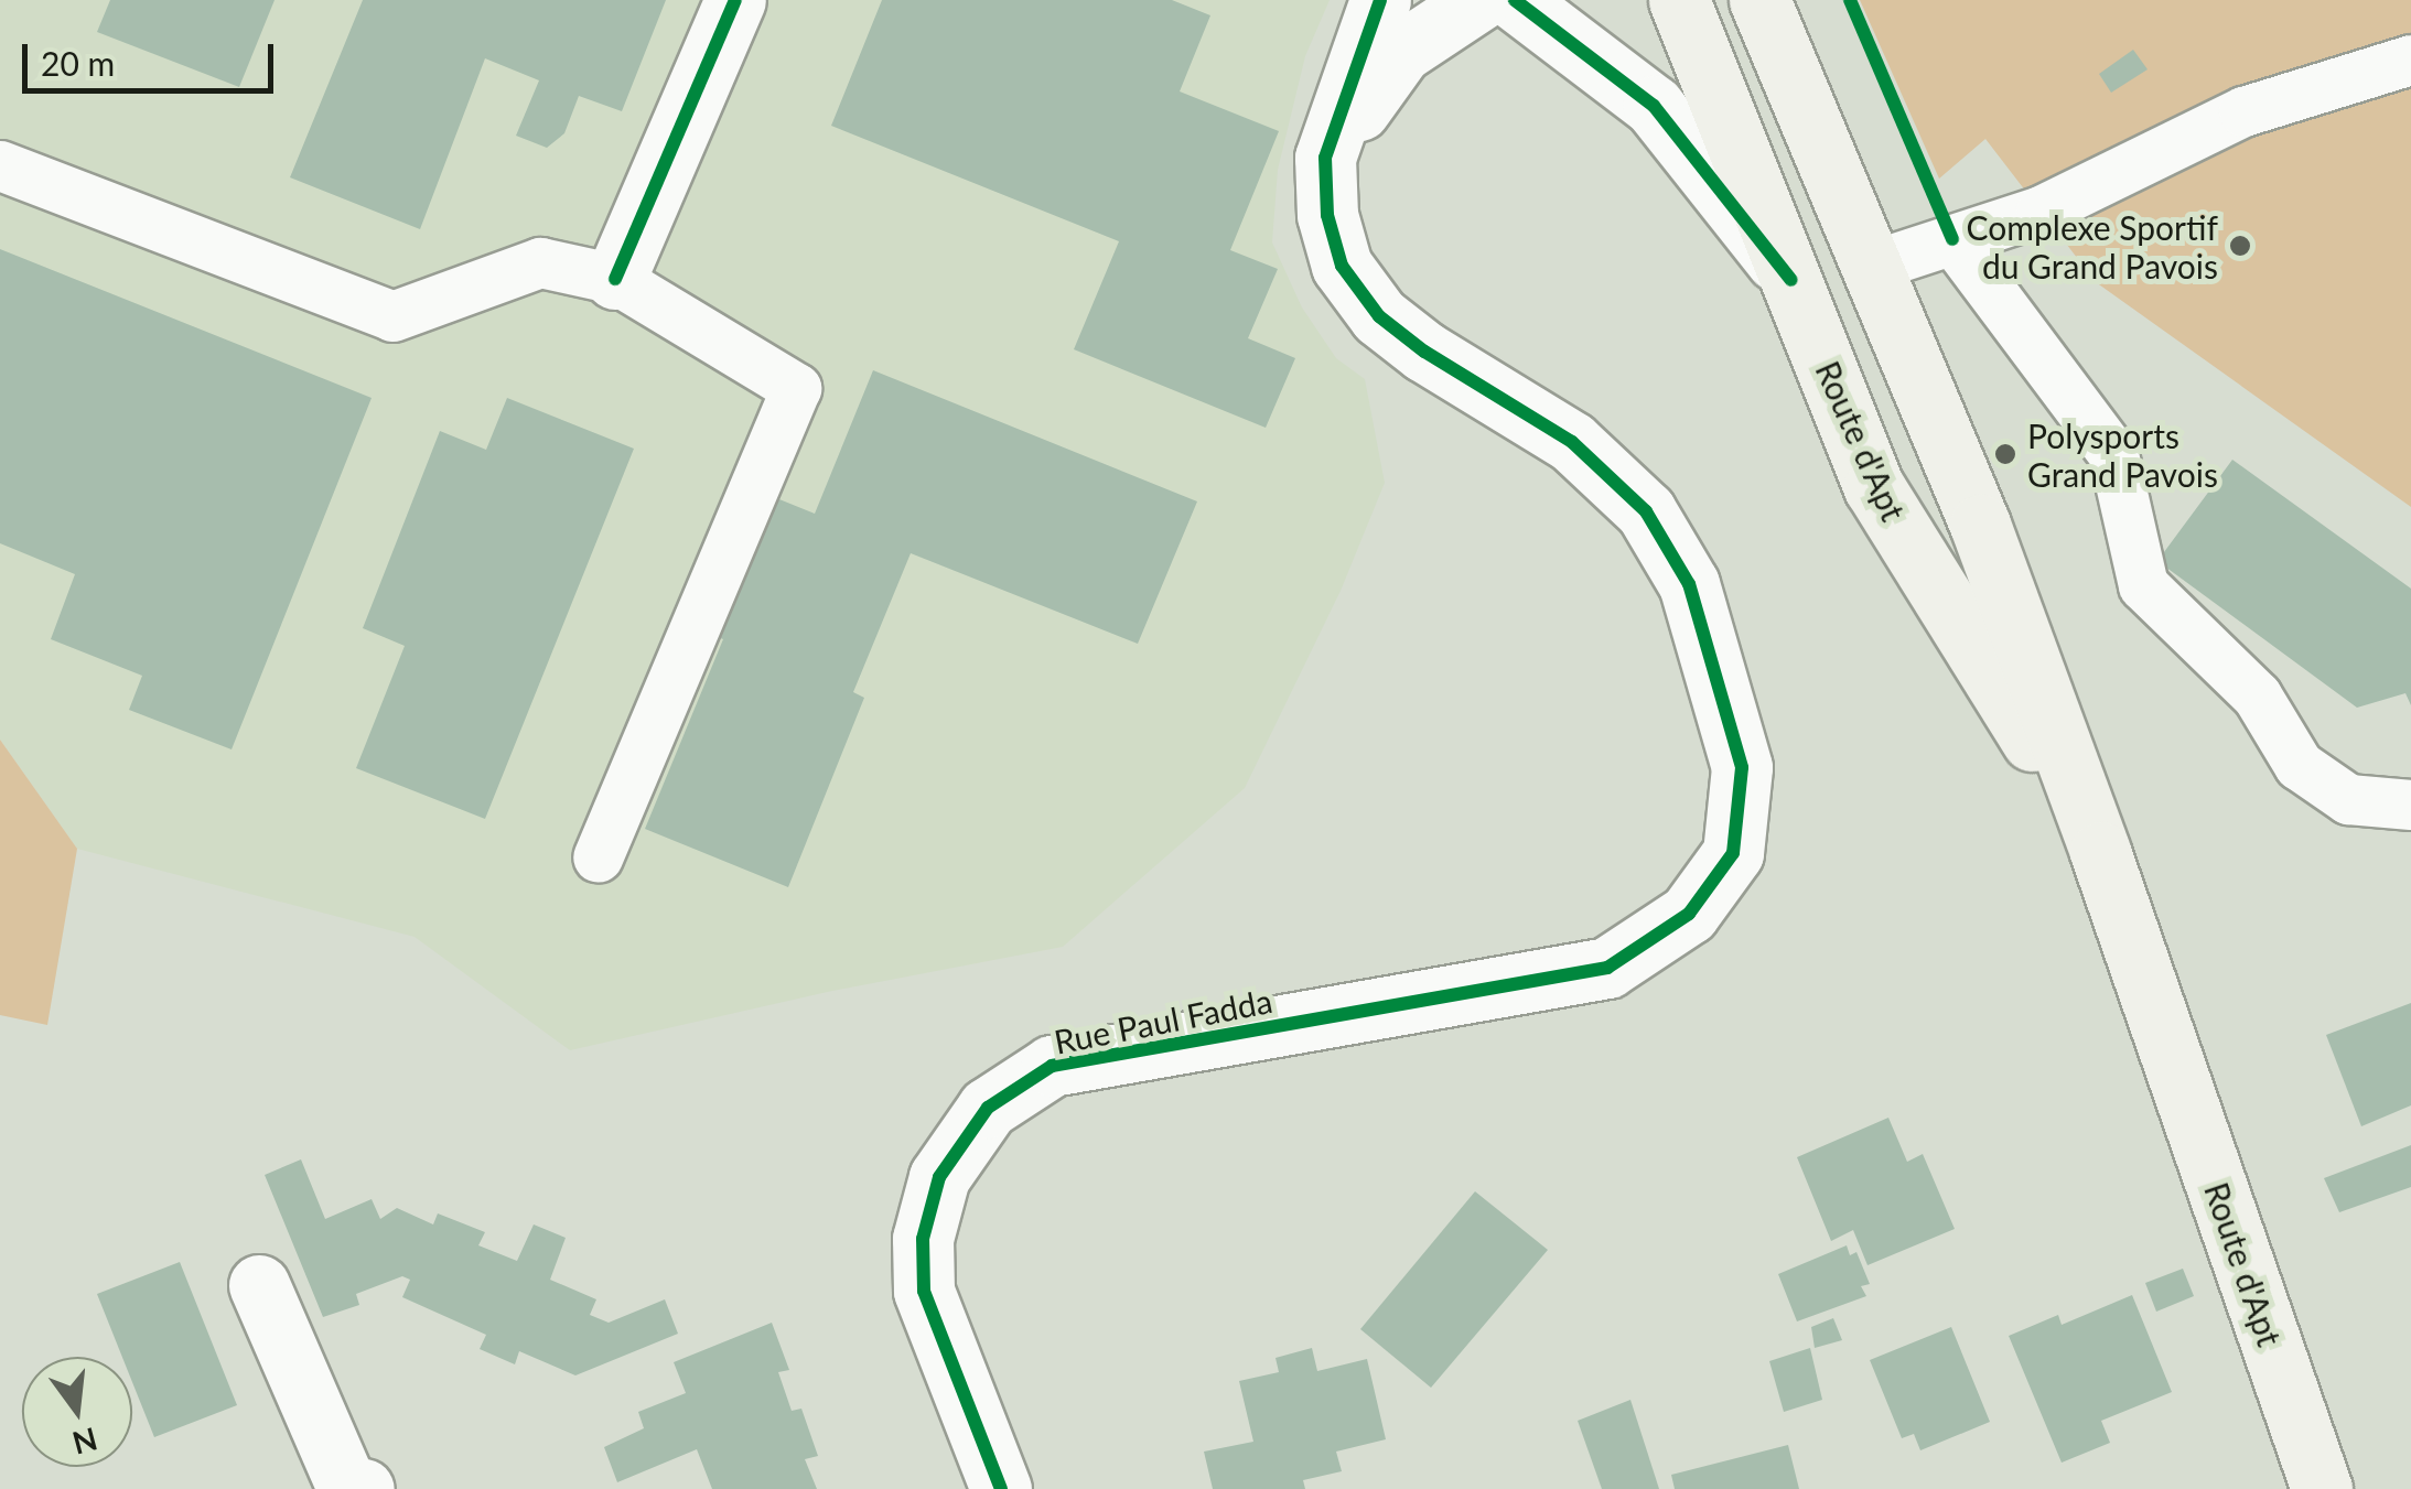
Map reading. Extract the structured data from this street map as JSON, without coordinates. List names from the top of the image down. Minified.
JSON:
{"streets":{"main road":["Route d'Apt"],"street":["Rue Paul Fadda"]},"places":["Complexe Sportif du Grand Pavois","Polysports Grand Pavois"],"scale_bar":"20 m","north":"bottom"}
